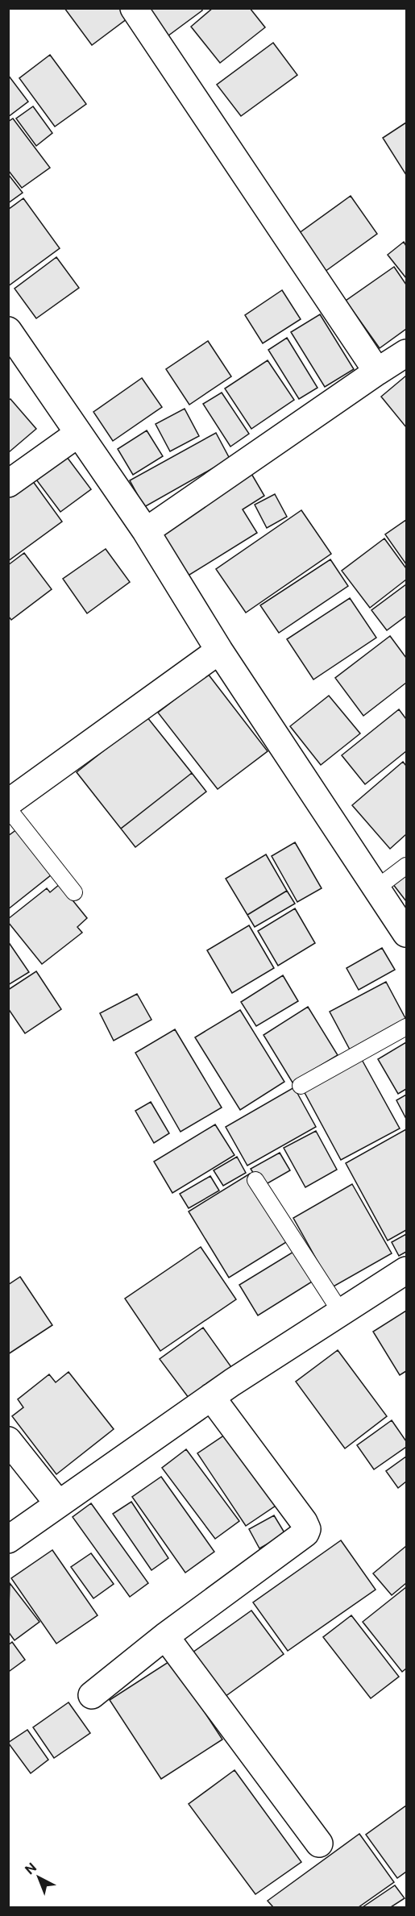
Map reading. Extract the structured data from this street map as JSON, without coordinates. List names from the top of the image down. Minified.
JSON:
{"north":"top left"}
